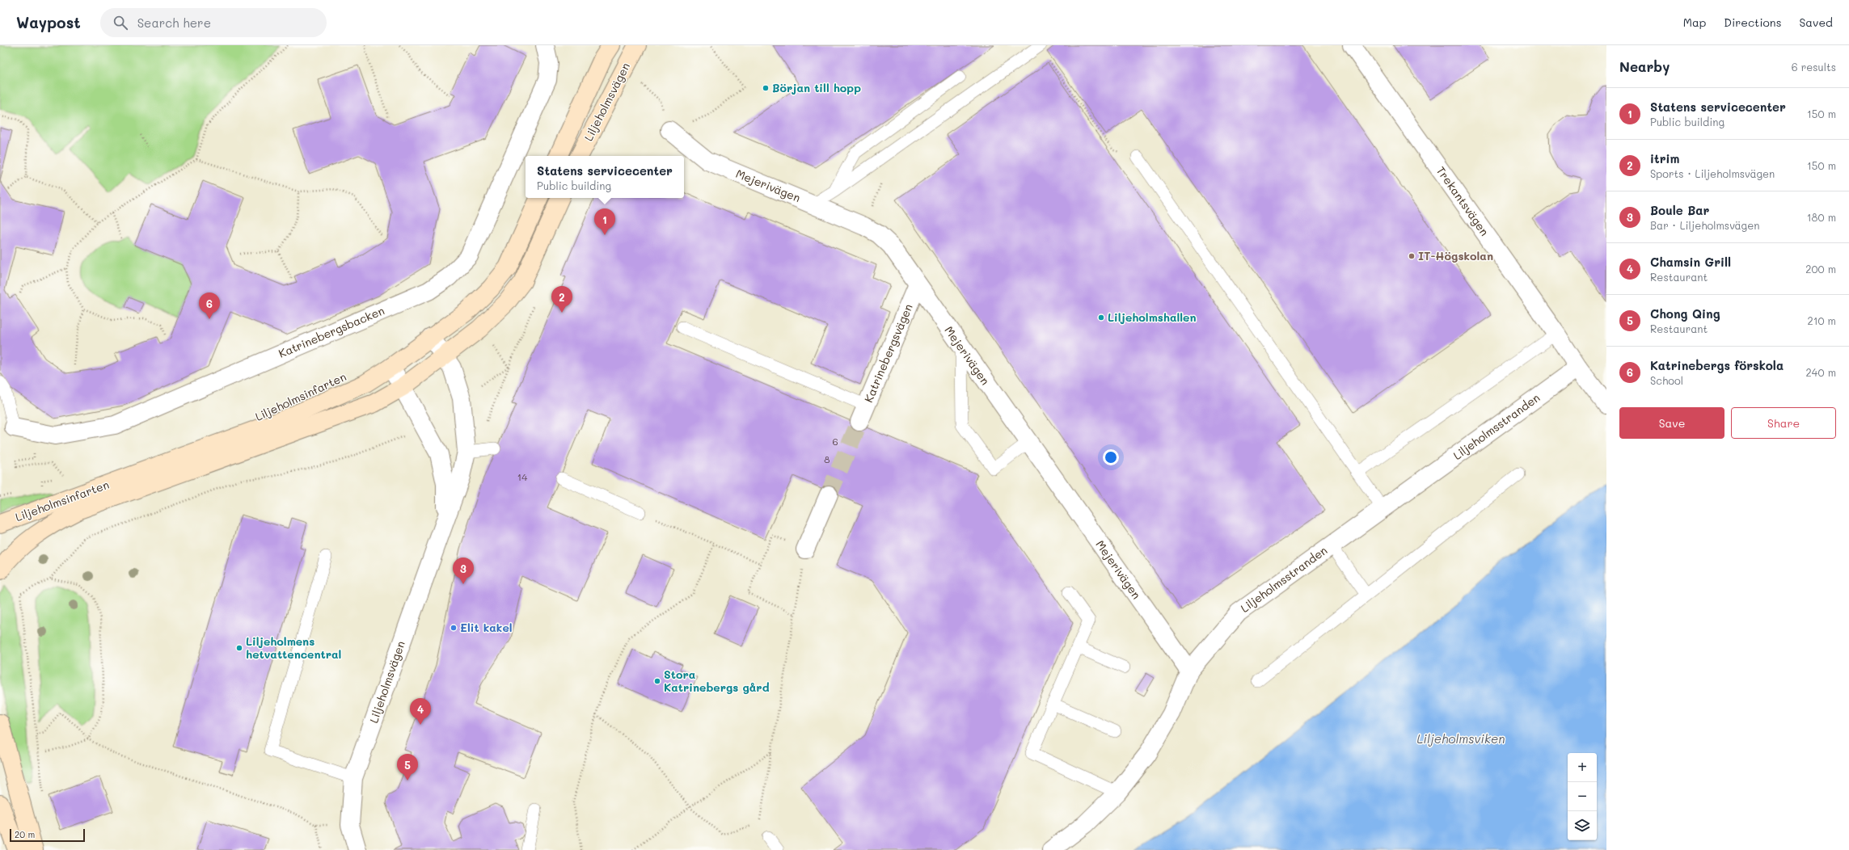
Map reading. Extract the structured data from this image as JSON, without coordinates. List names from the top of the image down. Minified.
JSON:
{"streets":{"street":["Liljeholmsvägen","Mejerivägen","Trekantsvägen","Katrinebergsbacken","Katrinebergsvägen","Liljeholmsinfarten","Liljeholmsstranden"]},"crossings":[["Liljeholmsvägen","Liljeholmsinfarten"],["Mejerivägen","Katrinebergsvägen"],["Mejerivägen","Liljeholmsstranden"],["Trekantsvägen","Liljeholmsstranden"]],"water":["Liljeholmsviken"],"places":["Början till hopp","IT-Högskolan","Liljeholmshallen","Elit kakel","Liljeholmens hetvattencentral","Stora Katrinebergs gård"],"house_numbers":["6","8","14"],"scale_bar":"20 m","page":{"header":"Waypost","search":"Search here","nav":["Map","Directions","Saved"],"heading":["Nearby","6 results"],"list":[{"mark":"1","name":"Statens servicecenter","note":"Public building","value":"150 m"},{"mark":"2","name":"itrim","note":"Sports · Liljeholmsvägen","value":"150 m"},{"mark":"3","name":"Boule Bar","note":"Bar · Liljeholmsvägen","value":"180 m"},{"mark":"4","name":"Chamsin Grill","note":"Restaurant","value":"200 m"},{"mark":"5","name":"Chong Qing","note":"Restaurant","value":"210 m"},{"mark":"6","name":"Katrinebergs förskola","note":"School","value":"240 m"}],"popup":["Statens servicecenter","Public building"],"pins":["1","2","6","3","4","5"],"buttons":["Save","Share"],"map_buttons":["+","−"],"scale":"20 m"}}
